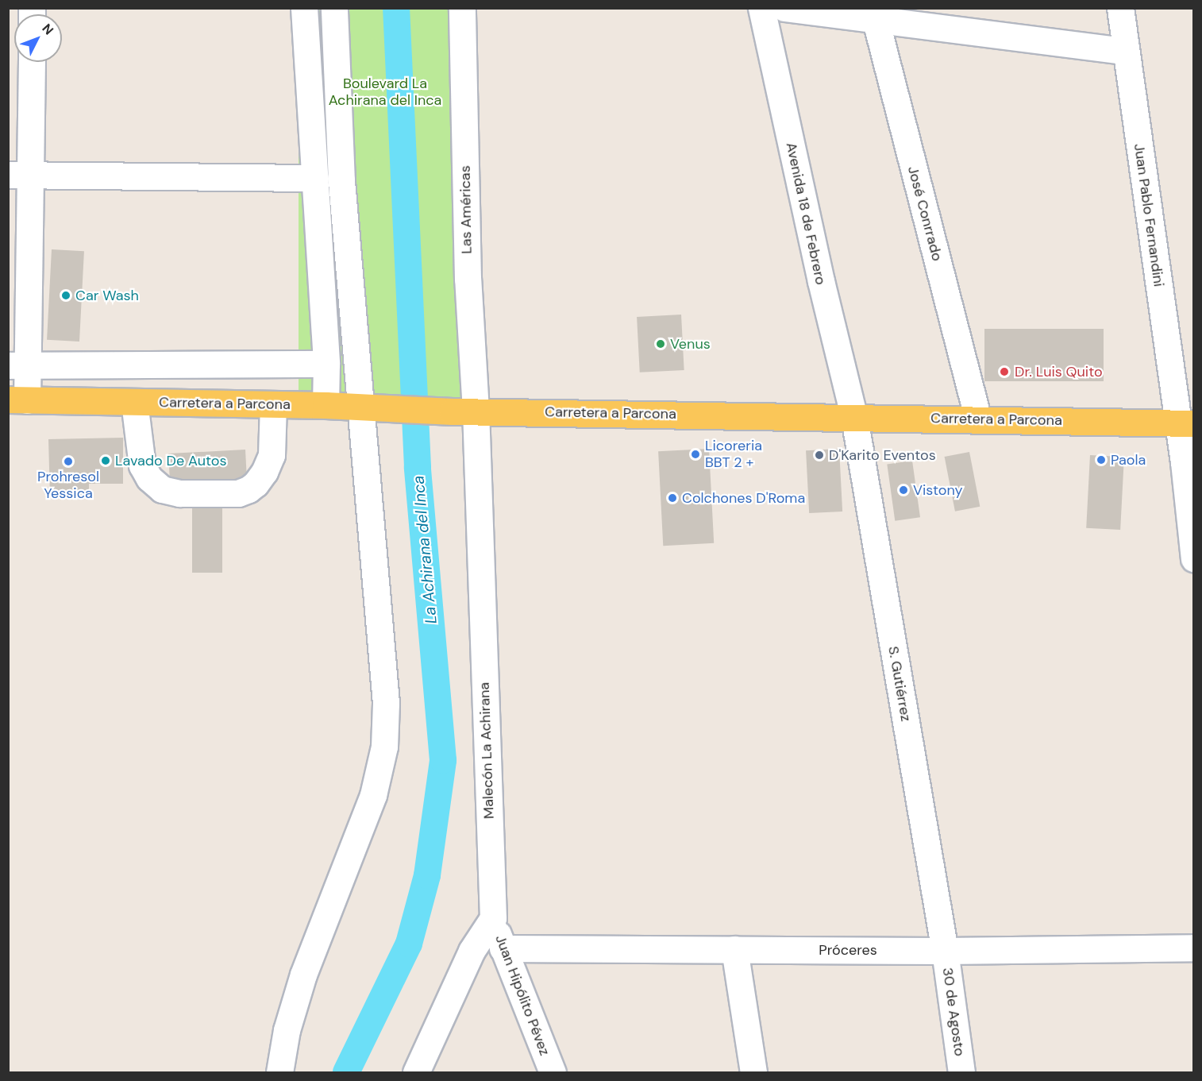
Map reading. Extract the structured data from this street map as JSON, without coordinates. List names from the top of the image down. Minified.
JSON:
{"streets":{"main road":["Carretera a Parcona"],"street":["Las Américas","Avenida 18 de Febrero","José Conrrado","Juan Pablo Fernandini","S. Gutiérrez","Malecón La Achirana","Próceres","Juan Hipólito Pévez","30 de Agosto"]},"crossings":[["Las Américas","Carretera a Parcona"],["Las Américas","Malecón La Achirana"],["Avenida 18 de Febrero","Carretera a Parcona"],["Avenida 18 de Febrero","S. Gutiérrez"],["José Conrrado","Carretera a Parcona"],["Juan Pablo Fernandini","Carretera a Parcona"],["Carretera a Parcona","S. Gutiérrez"],["Carretera a Parcona","Malecón La Achirana"],["S. Gutiérrez","Próceres"],["S. Gutiérrez","30 de Agosto"],["Malecón La Achirana","Juan Hipólito Pévez"],["Próceres","Juan Hipólito Pévez"],["Próceres","30 de Agosto"]],"water":["La Achirana del Inca"],"parks":["Boulevard La Achirana del Inca"],"places":["Car Wash","Venus","Dr. Luis Quito","Licoreria BBT 2 +","D'Karito Eventos","Paola","Lavado De Autos","Prohresol Yessica","Vistony","Colchones D'Roma"],"north":"top right"}
